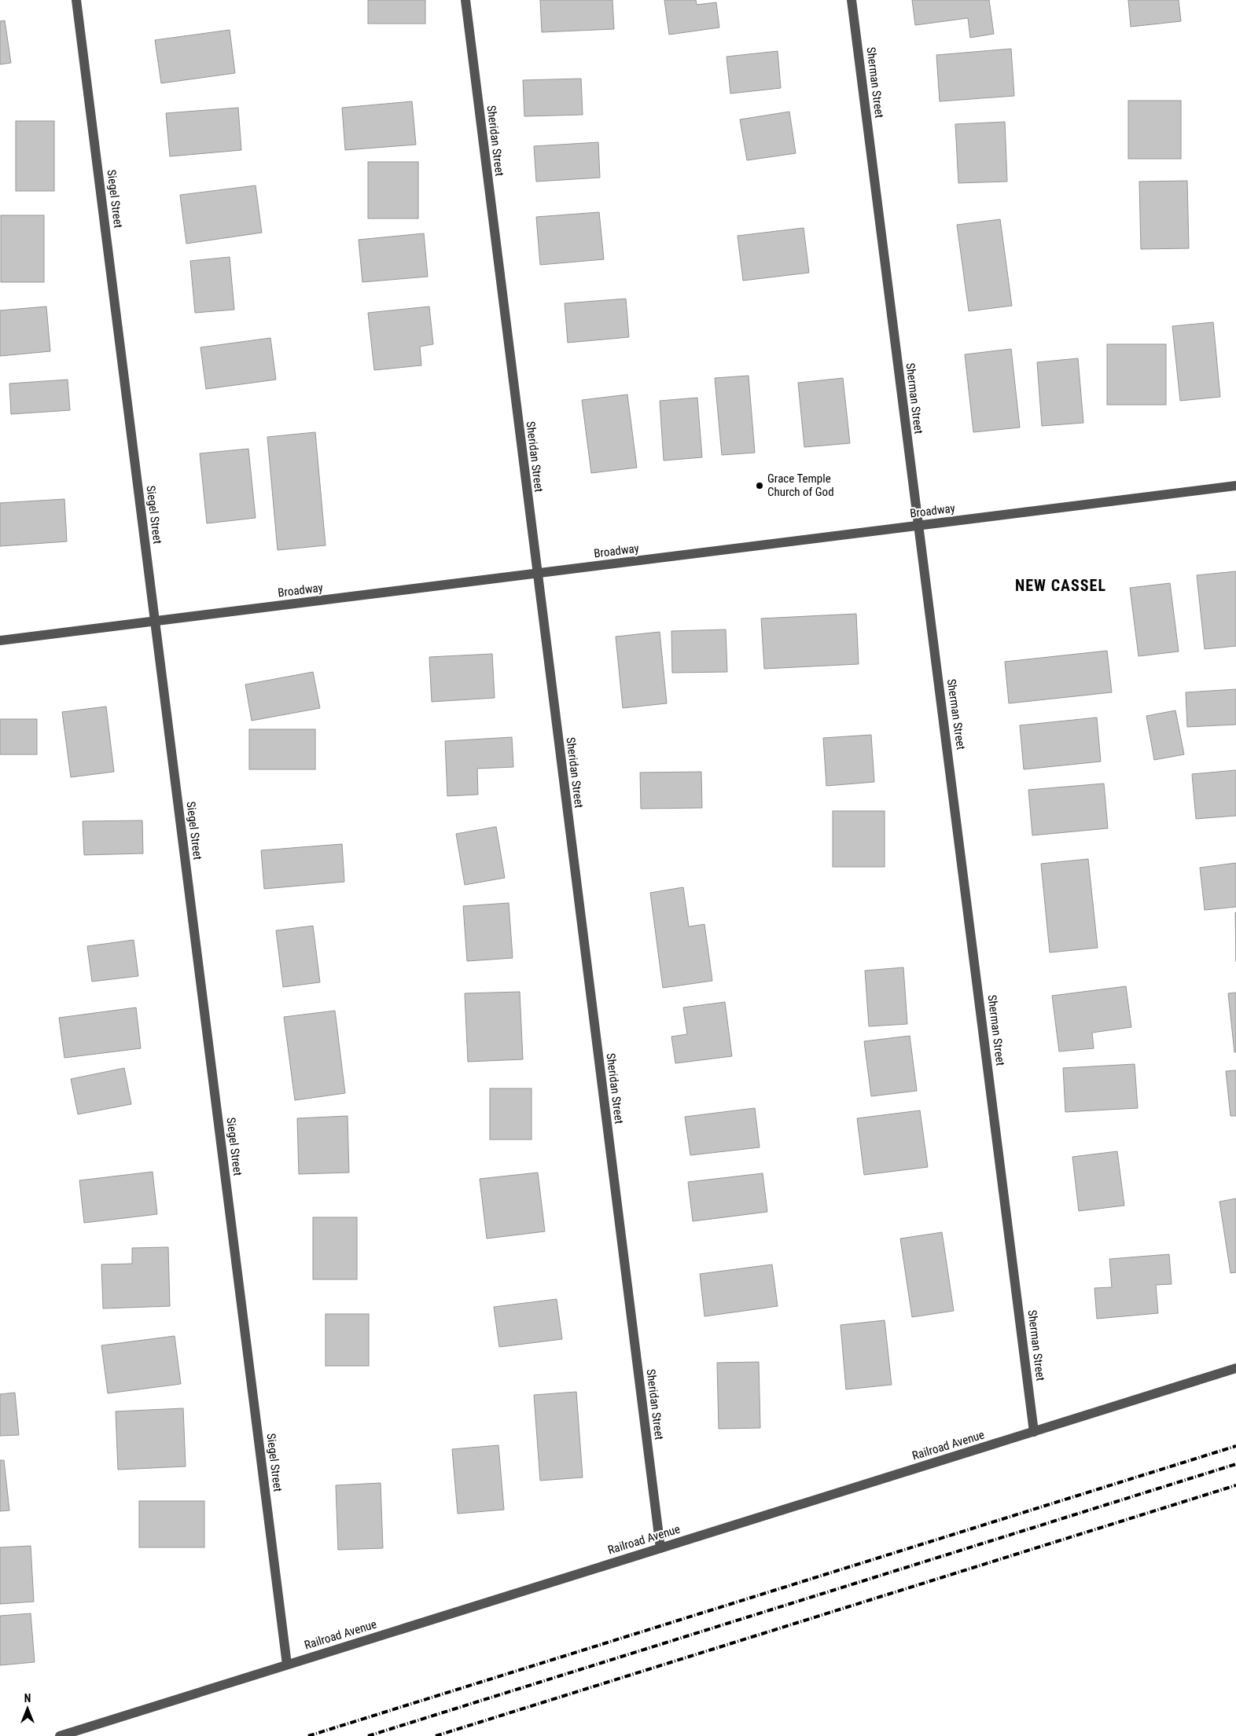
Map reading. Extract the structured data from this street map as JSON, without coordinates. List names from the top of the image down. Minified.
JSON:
{"streets":{"street":["Sherman Street","Sheridan Street","Siegel Street","Broadway","Railroad Avenue"]},"crossings":[["Sherman Street","Broadway"],["Sherman Street","Railroad Avenue"],["Sheridan Street","Broadway"],["Sheridan Street","Railroad Avenue"],["Siegel Street","Broadway"],["Siegel Street","Railroad Avenue"]],"districts":["NEW CASSEL"],"places":["Grace Temple Church of God"],"north":"top"}
